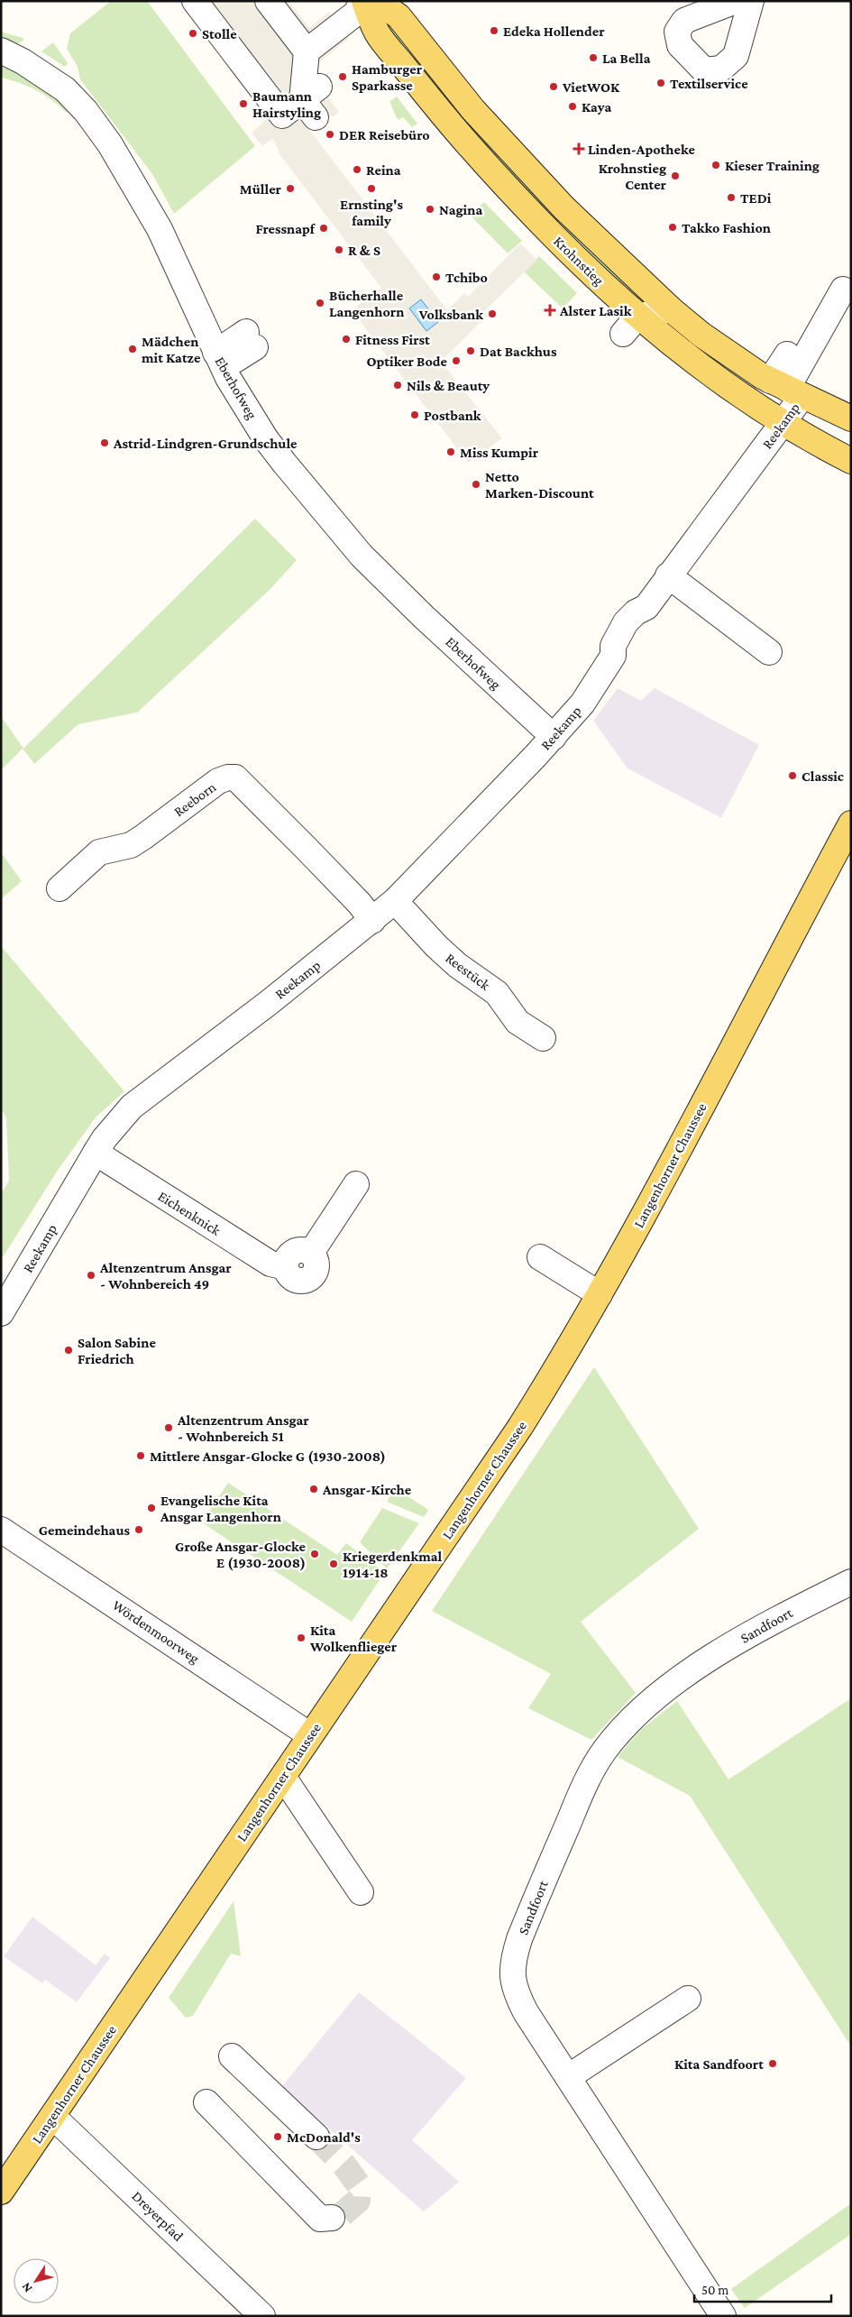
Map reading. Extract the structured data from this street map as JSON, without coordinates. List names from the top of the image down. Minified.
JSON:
{"streets":{"main road":["Krohnstieg","Langenhorner Chaussee"],"street":["Eberhofweg","Reekamp","Reeborn","Reestück","Eichenknick","Sandfoort","Wördenmoorweg","Dreyerpfad"]},"crossings":[["Krohnstieg","Reekamp"],["Eberhofweg","Reekamp"],["Reekamp","Reeborn"],["Reekamp","Reestück"],["Reekamp","Eichenknick"],["Langenhorner Chaussee","Wördenmoorweg"],["Langenhorner Chaussee","Dreyerpfad"]],"places":{"other":["Edeka Hollender","Stolle","La Bella","Hamburger Sparkasse","Textilservice","VietWOK","Baumann Hairstyling","Kaya","DER Reisebüro","Kieser Training","Reina","Krohnstieg Center","Müller","Ernsting's family","TEDi","Nagina","Takko Fashion","Fressnapf","R & S","Tchibo","Bücherhalle Langenhorn","Volksbank","Fitness First","Mädchen mit Katze","Dat Backhus","Optiker Bode","Nils & Beauty","Postbank","Astrid-Lindgren-Grundschule","Miss Kumpir","Netto Marken-Discount","Classic","Altenzentrum Ansgar - Wohnbereich 49","Salon Sabine Friedrich","Altenzentrum Ansgar - Wohnbereich 51","Mittlere Ansgar-Glocke G (1930-2008)","Ansgar-Kirche","Evangelische Kita Ansgar Langenhorn","Gemeindehaus","Große Ansgar-Glocke E (1930-2008)","Kriegerdenkmal 1914-18","Kita Wolkenflieger","Kita Sandfoort","McDonald's"],"health":["Linden-Apotheke","Alster Lasik"]},"scale_bar":"50 m","north":"bottom left"}
